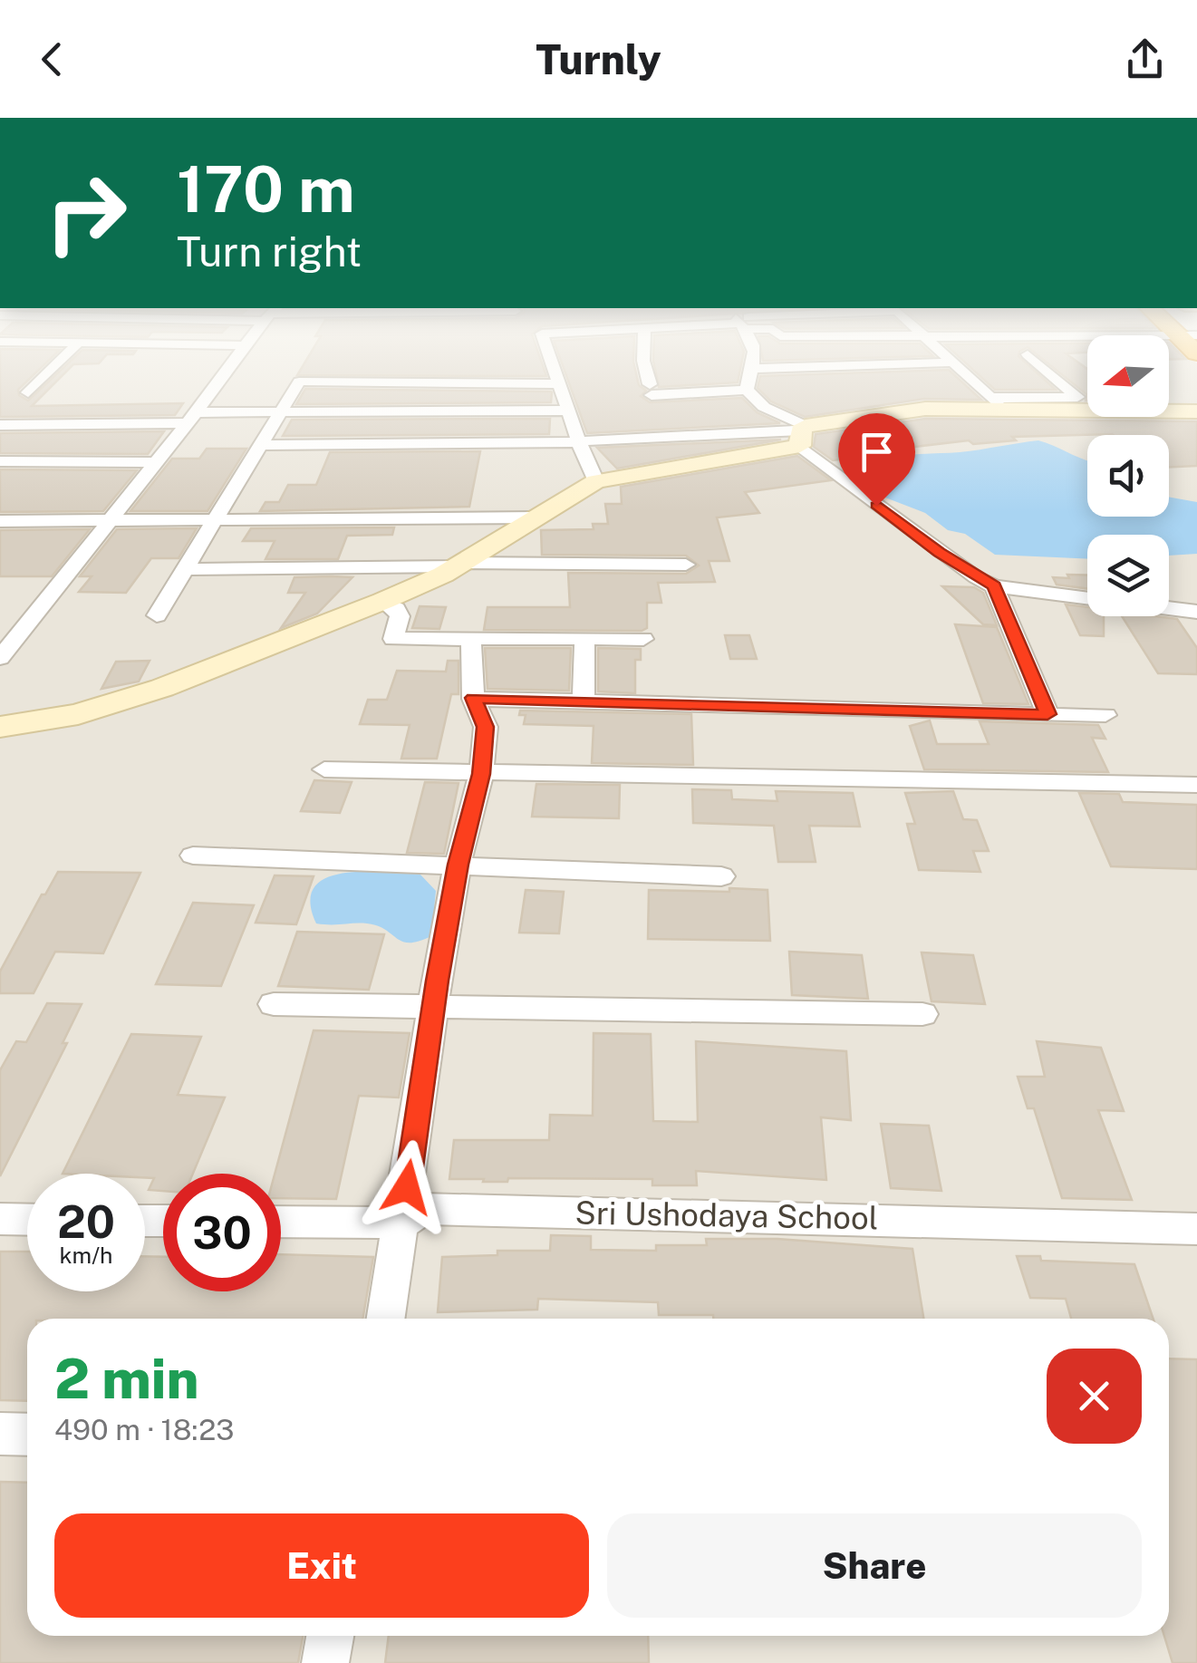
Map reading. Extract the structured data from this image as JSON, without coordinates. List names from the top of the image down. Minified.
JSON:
{"streets":{"street":["Sri Ushodaya School"]},"north":"left","page":{"header":"Turnly","turn":["170 m","Turn right"],"speed":"20 km/h","limit":"30","heading":["2 min","490 m · 18:23"],"buttons":["Exit","Share"]}}
